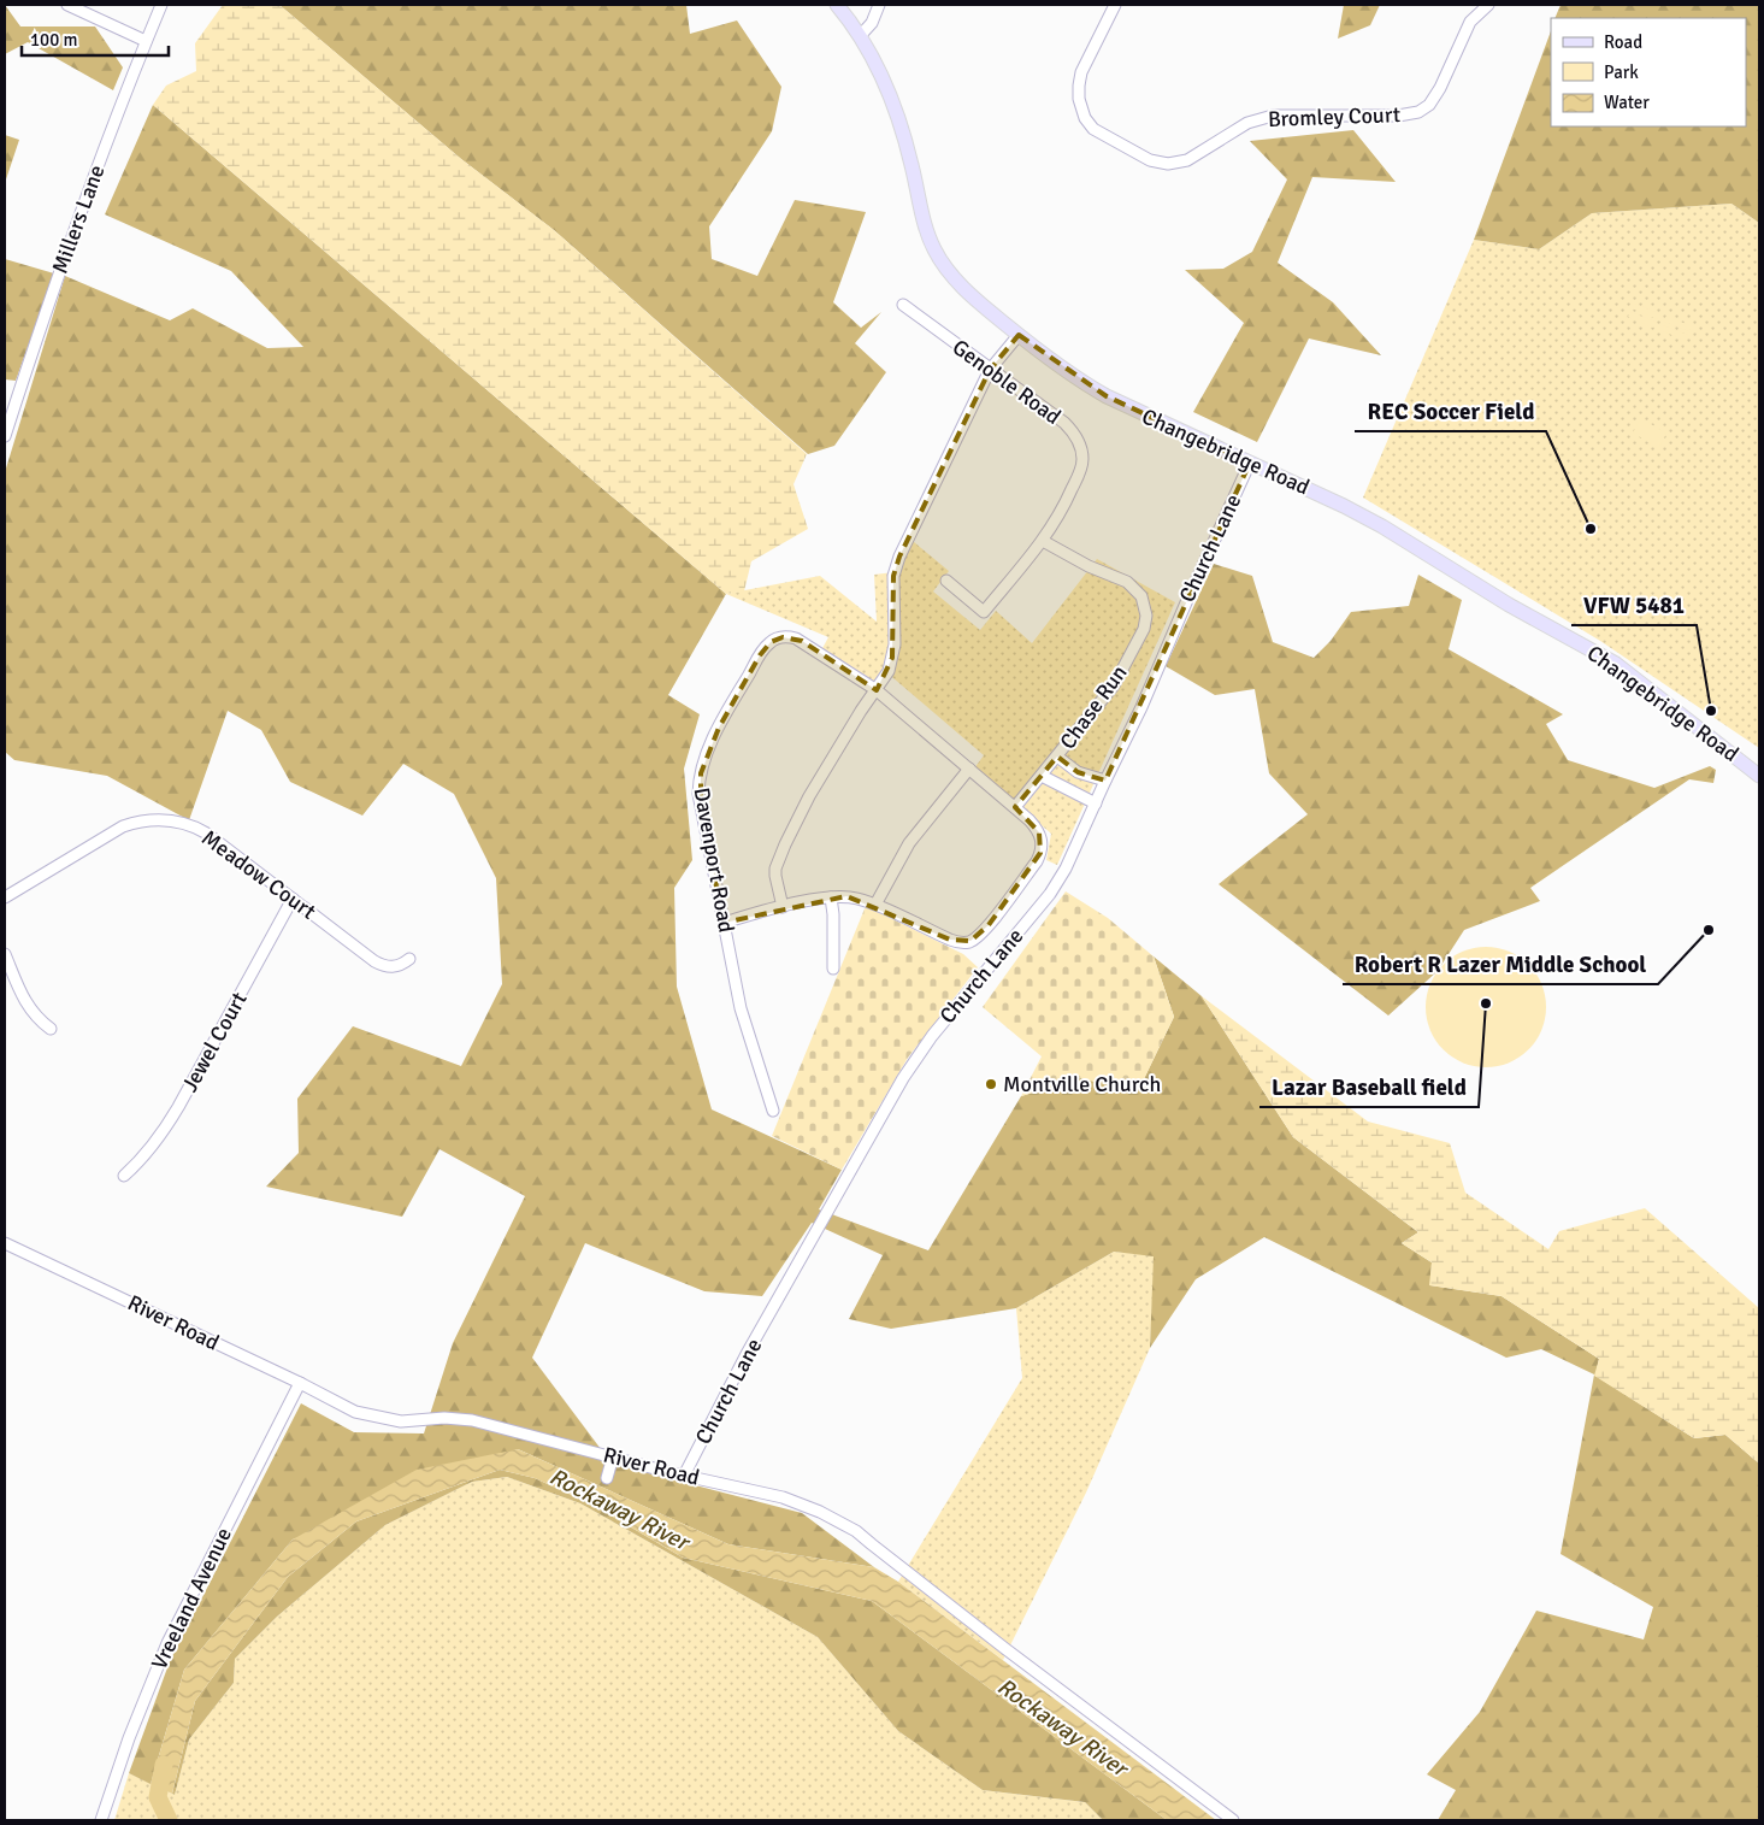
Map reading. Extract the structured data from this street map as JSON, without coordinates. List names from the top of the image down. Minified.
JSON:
{"streets":{"main road":["Changebridge Road"],"street":["Bromley Court","Millers Lane","Genoble Road","Church Lane","Chase Run","Davenport Road","Meadow Court","Jewel Court","River Road","Vreeland Avenue"]},"crossings":[["Genoble Road","Chase Run"],["Changebridge Road","Church Lane"],["Church Lane","Chase Run"],["Church Lane","River Road"],["Chase Run","Davenport Road"],["Meadow Court","Jewel Court"],["River Road","Vreeland Avenue"]],"water":["Rockaway River"],"places":["REC Soccer Field","VFW 5481","Robert R Lazer Middle School","Lazar Baseball field","Montville Church"],"legend":["Road","Park","Water"],"scale_bar":"100 m"}
